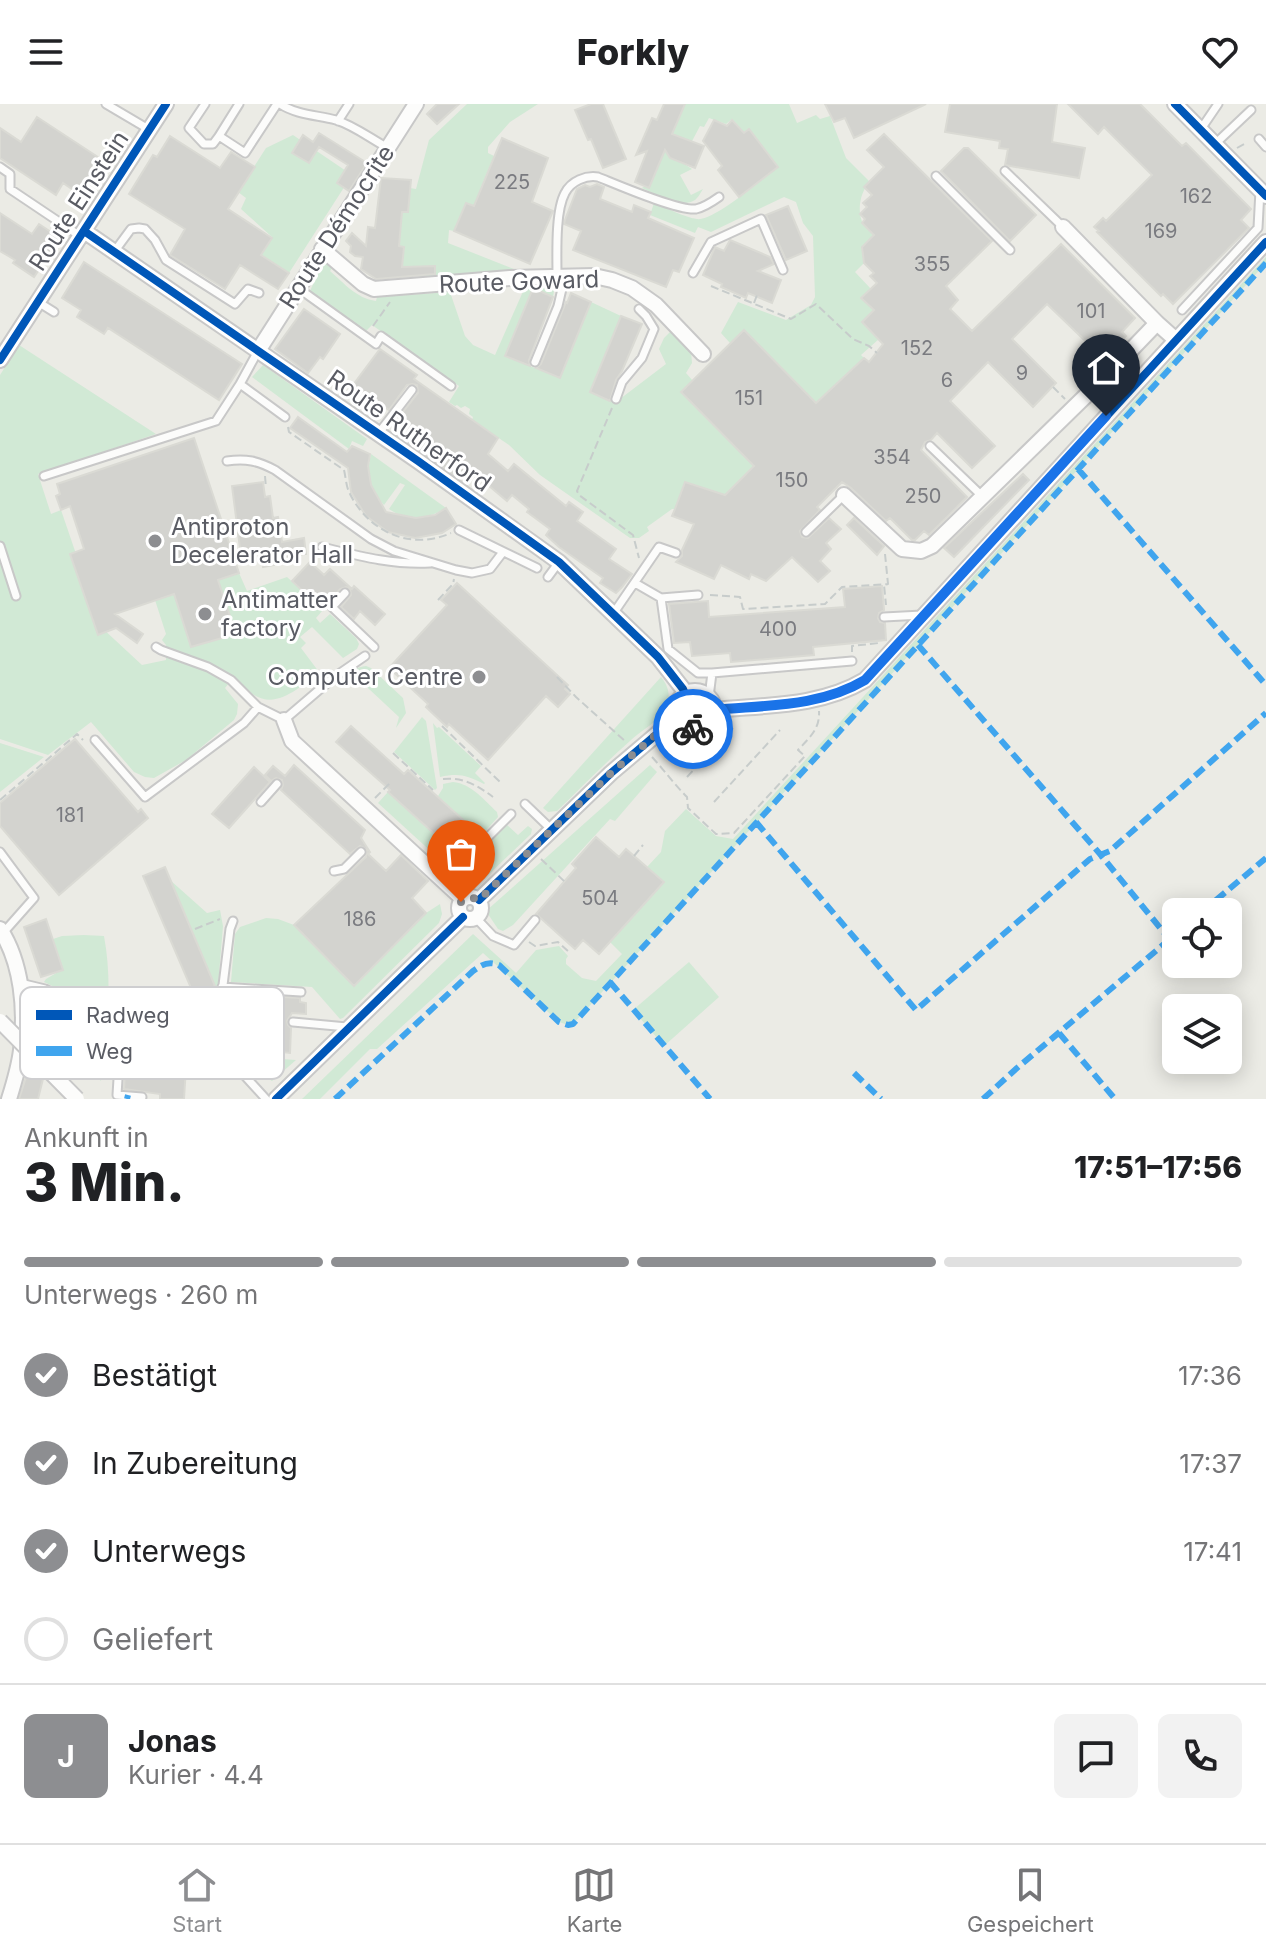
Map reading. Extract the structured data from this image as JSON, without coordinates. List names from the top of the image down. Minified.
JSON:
{"streets":{"street":["Route Einstein","Route Démocrite","Route Goward","Route Rutherford"]},"crossings":[["Route Einstein","Route Rutherford"],["Route Démocrite","Route Goward"],["Route Démocrite","Route Rutherford"]],"places":["Antiproton Decelerator Hall","Antimatter factory","Computer Centre"],"house_numbers":["225","162","169","355","101","152","9","6","151","354","150","250","400","181","504","186"],"legend":["Radweg","Weg"],"page":{"header":"Forkly","heading":["3 Min.","Ankunft in","17:51–17:56"],"panel":["Jonas","Kurier · 4.4"],"bar":"Unterwegs · 260 m","list":[["Bestätigt","17:36"],["In Zubereitung","17:37"],["Unterwegs","17:41"],"Geliefert"],"round":"J","tabs":["Start","Karte","Gespeichert"]}}
